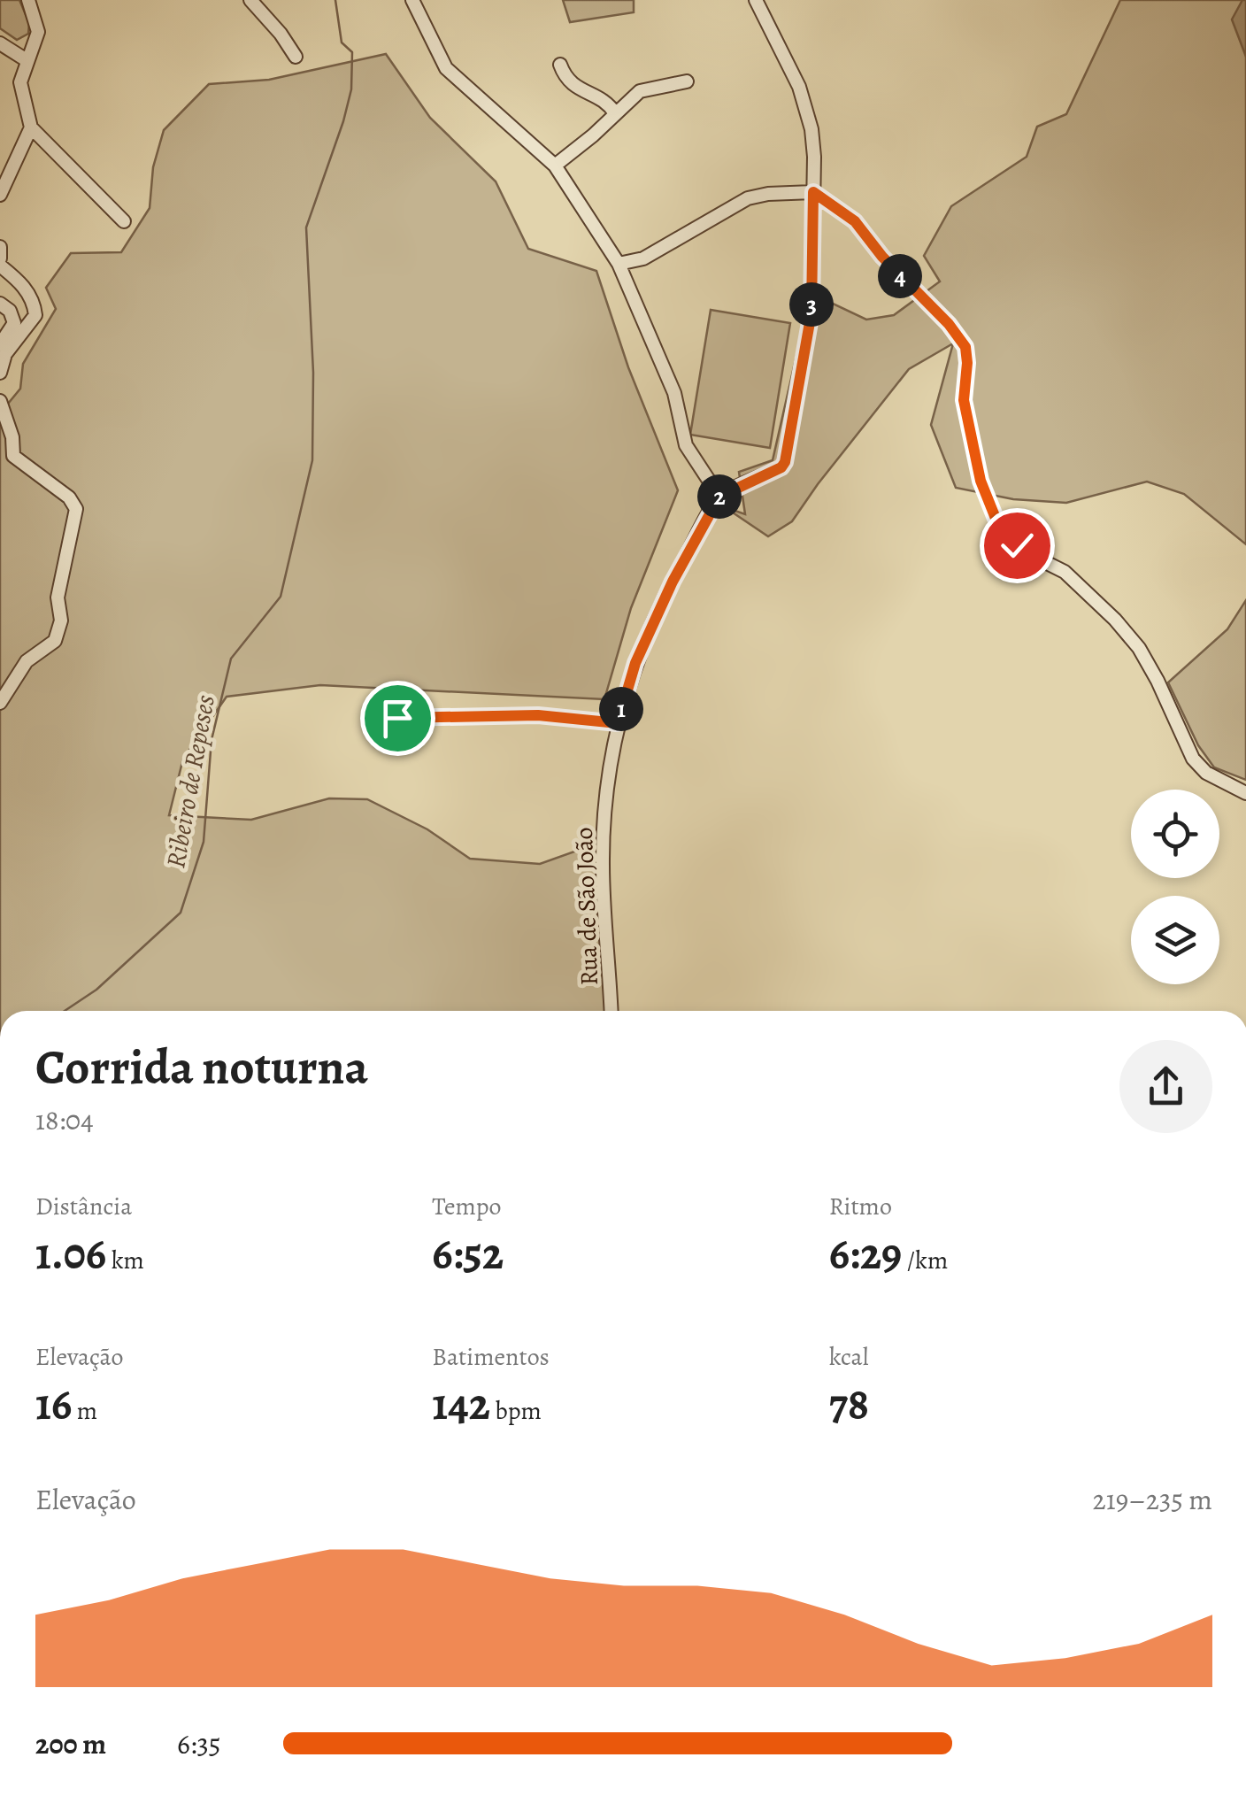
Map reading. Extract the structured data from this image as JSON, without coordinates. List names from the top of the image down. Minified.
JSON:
{"streets":{"street":["Rua de São João"]},"water":["Ribeiro de Repeses"],"page":{"pins":["4","3","2","1"],"heading":["Corrida noturna","18:04"],"stats":[["Distância","1.06 km"],["Tempo","6:52"],["Ritmo","6:29 /km"],["Elevação","16 m"],["Batimentos","142 bpm"],["kcal","78"]],"chart":["Elevação","219–235 m"],"list":[{"name":"200 m","note":"6:35"}]}}
